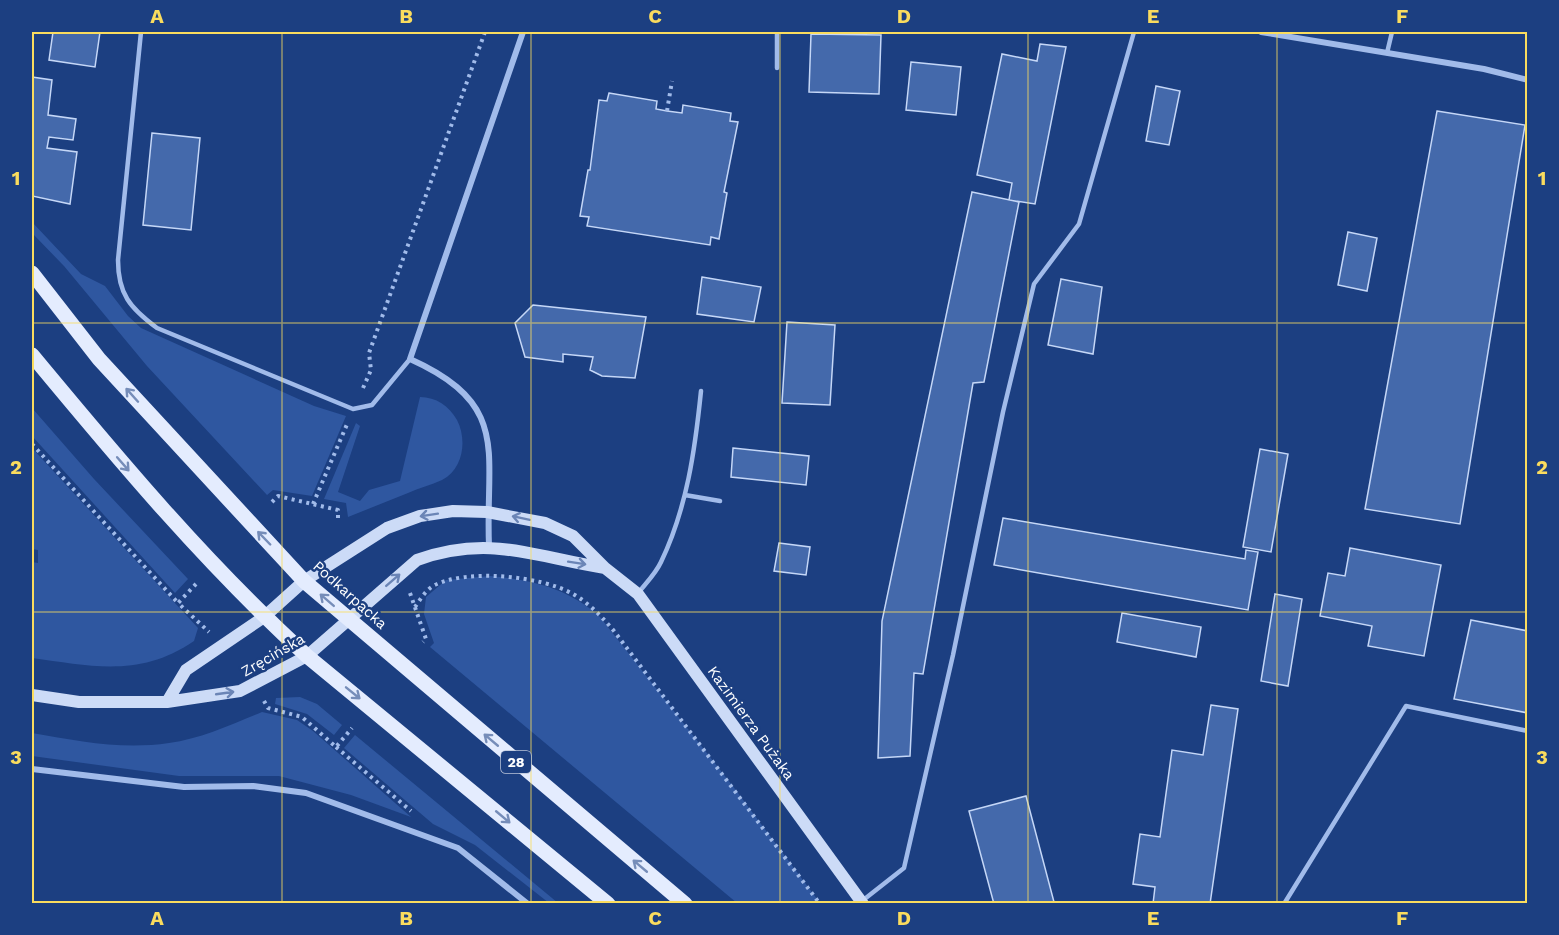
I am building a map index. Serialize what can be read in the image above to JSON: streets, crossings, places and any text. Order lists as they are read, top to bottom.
{
  "streets": {
    "main road": ["Podkarpacka", "28"],
    "street": ["Zręcińska", "Kazimierza Pużaka"]
  },
  "crossings": [
    ["Podkarpacka", "Zręcińska"],
    ["Podkarpacka", "Kazimierza Pużaka"],
    ["Zręcińska", "Kazimierza Pużaka"]
  ],
  "grid": {
    "columns": [
      "A",
      "B",
      "C",
      "D",
      "E",
      "F"
    ],
    "rows": ["1", "2", "3"]
  }
}
